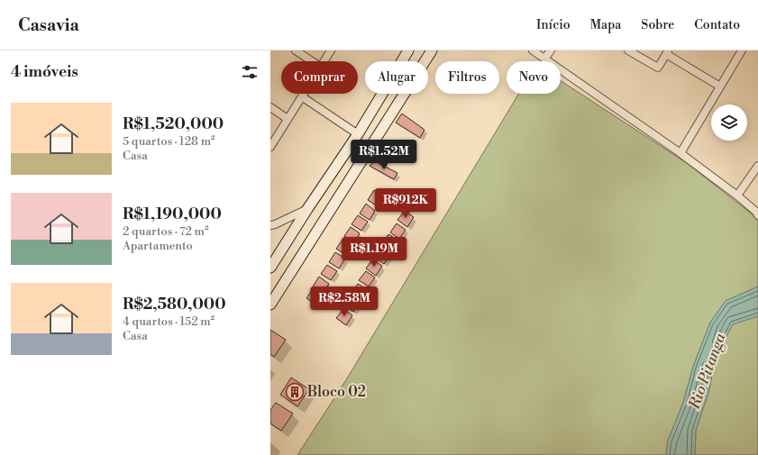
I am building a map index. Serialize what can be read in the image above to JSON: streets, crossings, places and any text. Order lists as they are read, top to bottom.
{
  "water": ["Rio Pitanga"],
  "places": {
    "building": ["Bloco 02"]
  },
  "page": {
    "header": "Casavia",
    "nav": [
      "Início",
      "Mapa",
      "Sobre",
      "Contato"
    ],
    "heading": "4 imóveis",
    "chip": [
      "Comprar",
      "Alugar",
      "Filtros",
      "Novo"
    ],
    "list": [
      {
        "name": "R$1,520,000",
        "note": "5 quartos · 128 m² · Casa"
      },
      {
        "name": "R$1,190,000",
        "note": "2 quartos · 72 m² · Apartamento"
      },
      {
        "name": "R$2,580,000",
        "note": "4 quartos · 152 m² · Casa"
      }
    ],
    "price": [
      "R$1.52M",
      "R$912K",
      "R$1.19M",
      "R$2.58M"
    ]
  }
}
